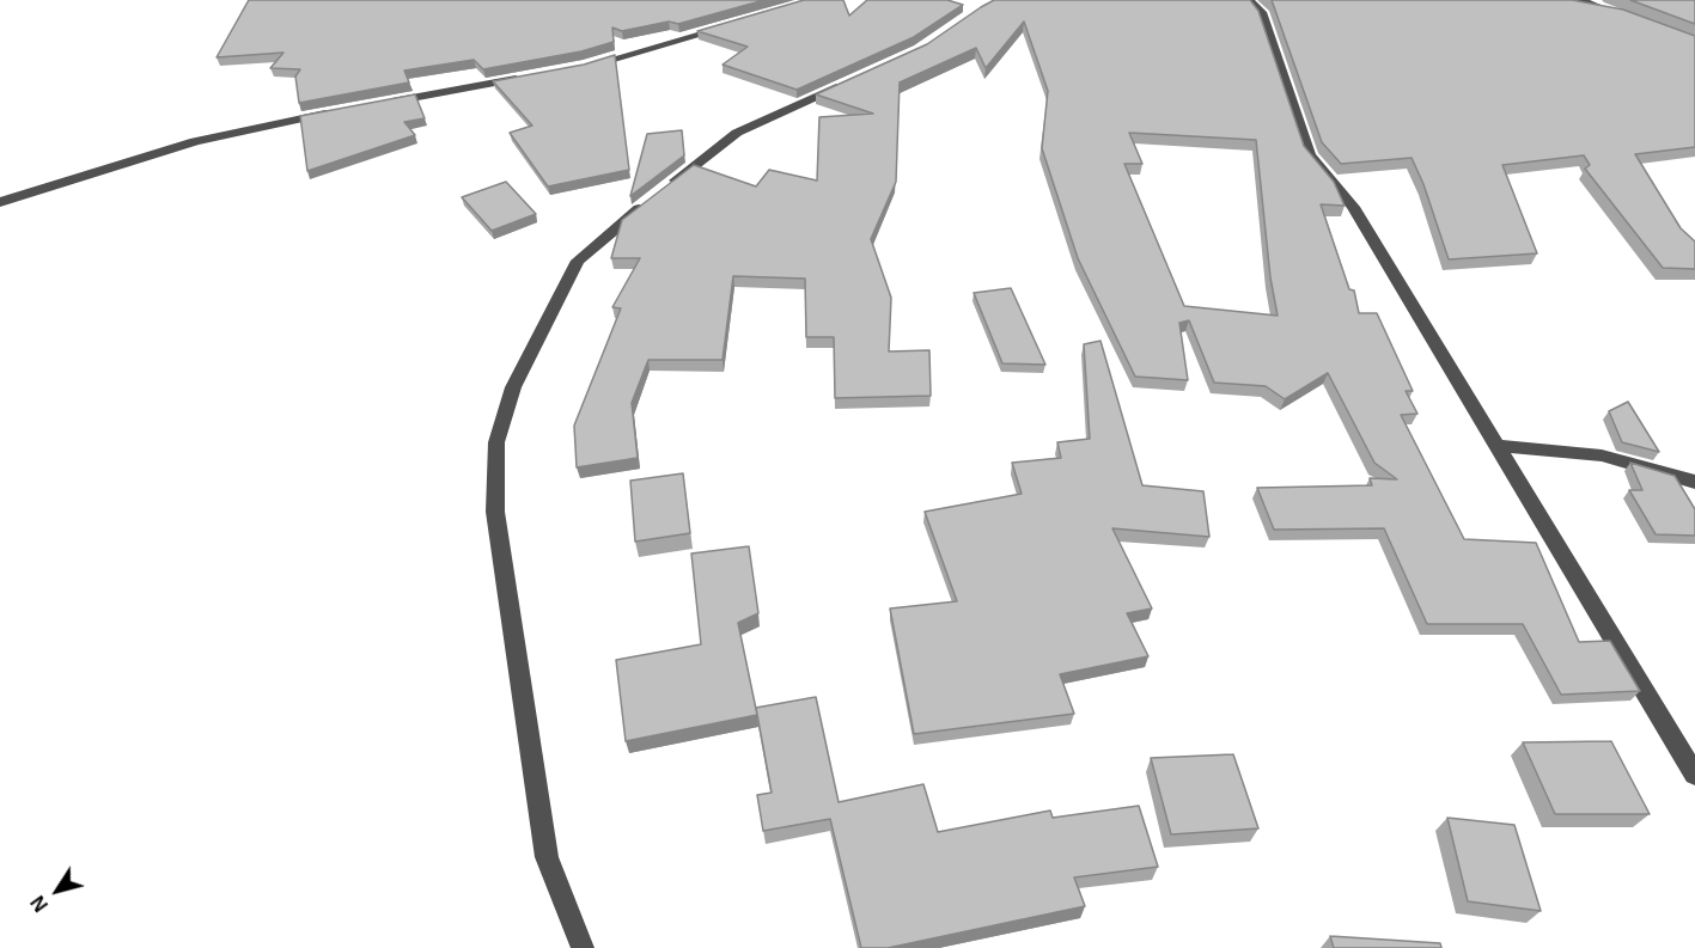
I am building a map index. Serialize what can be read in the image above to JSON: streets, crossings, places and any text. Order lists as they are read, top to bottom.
{
  "north": "bottom left"
}
